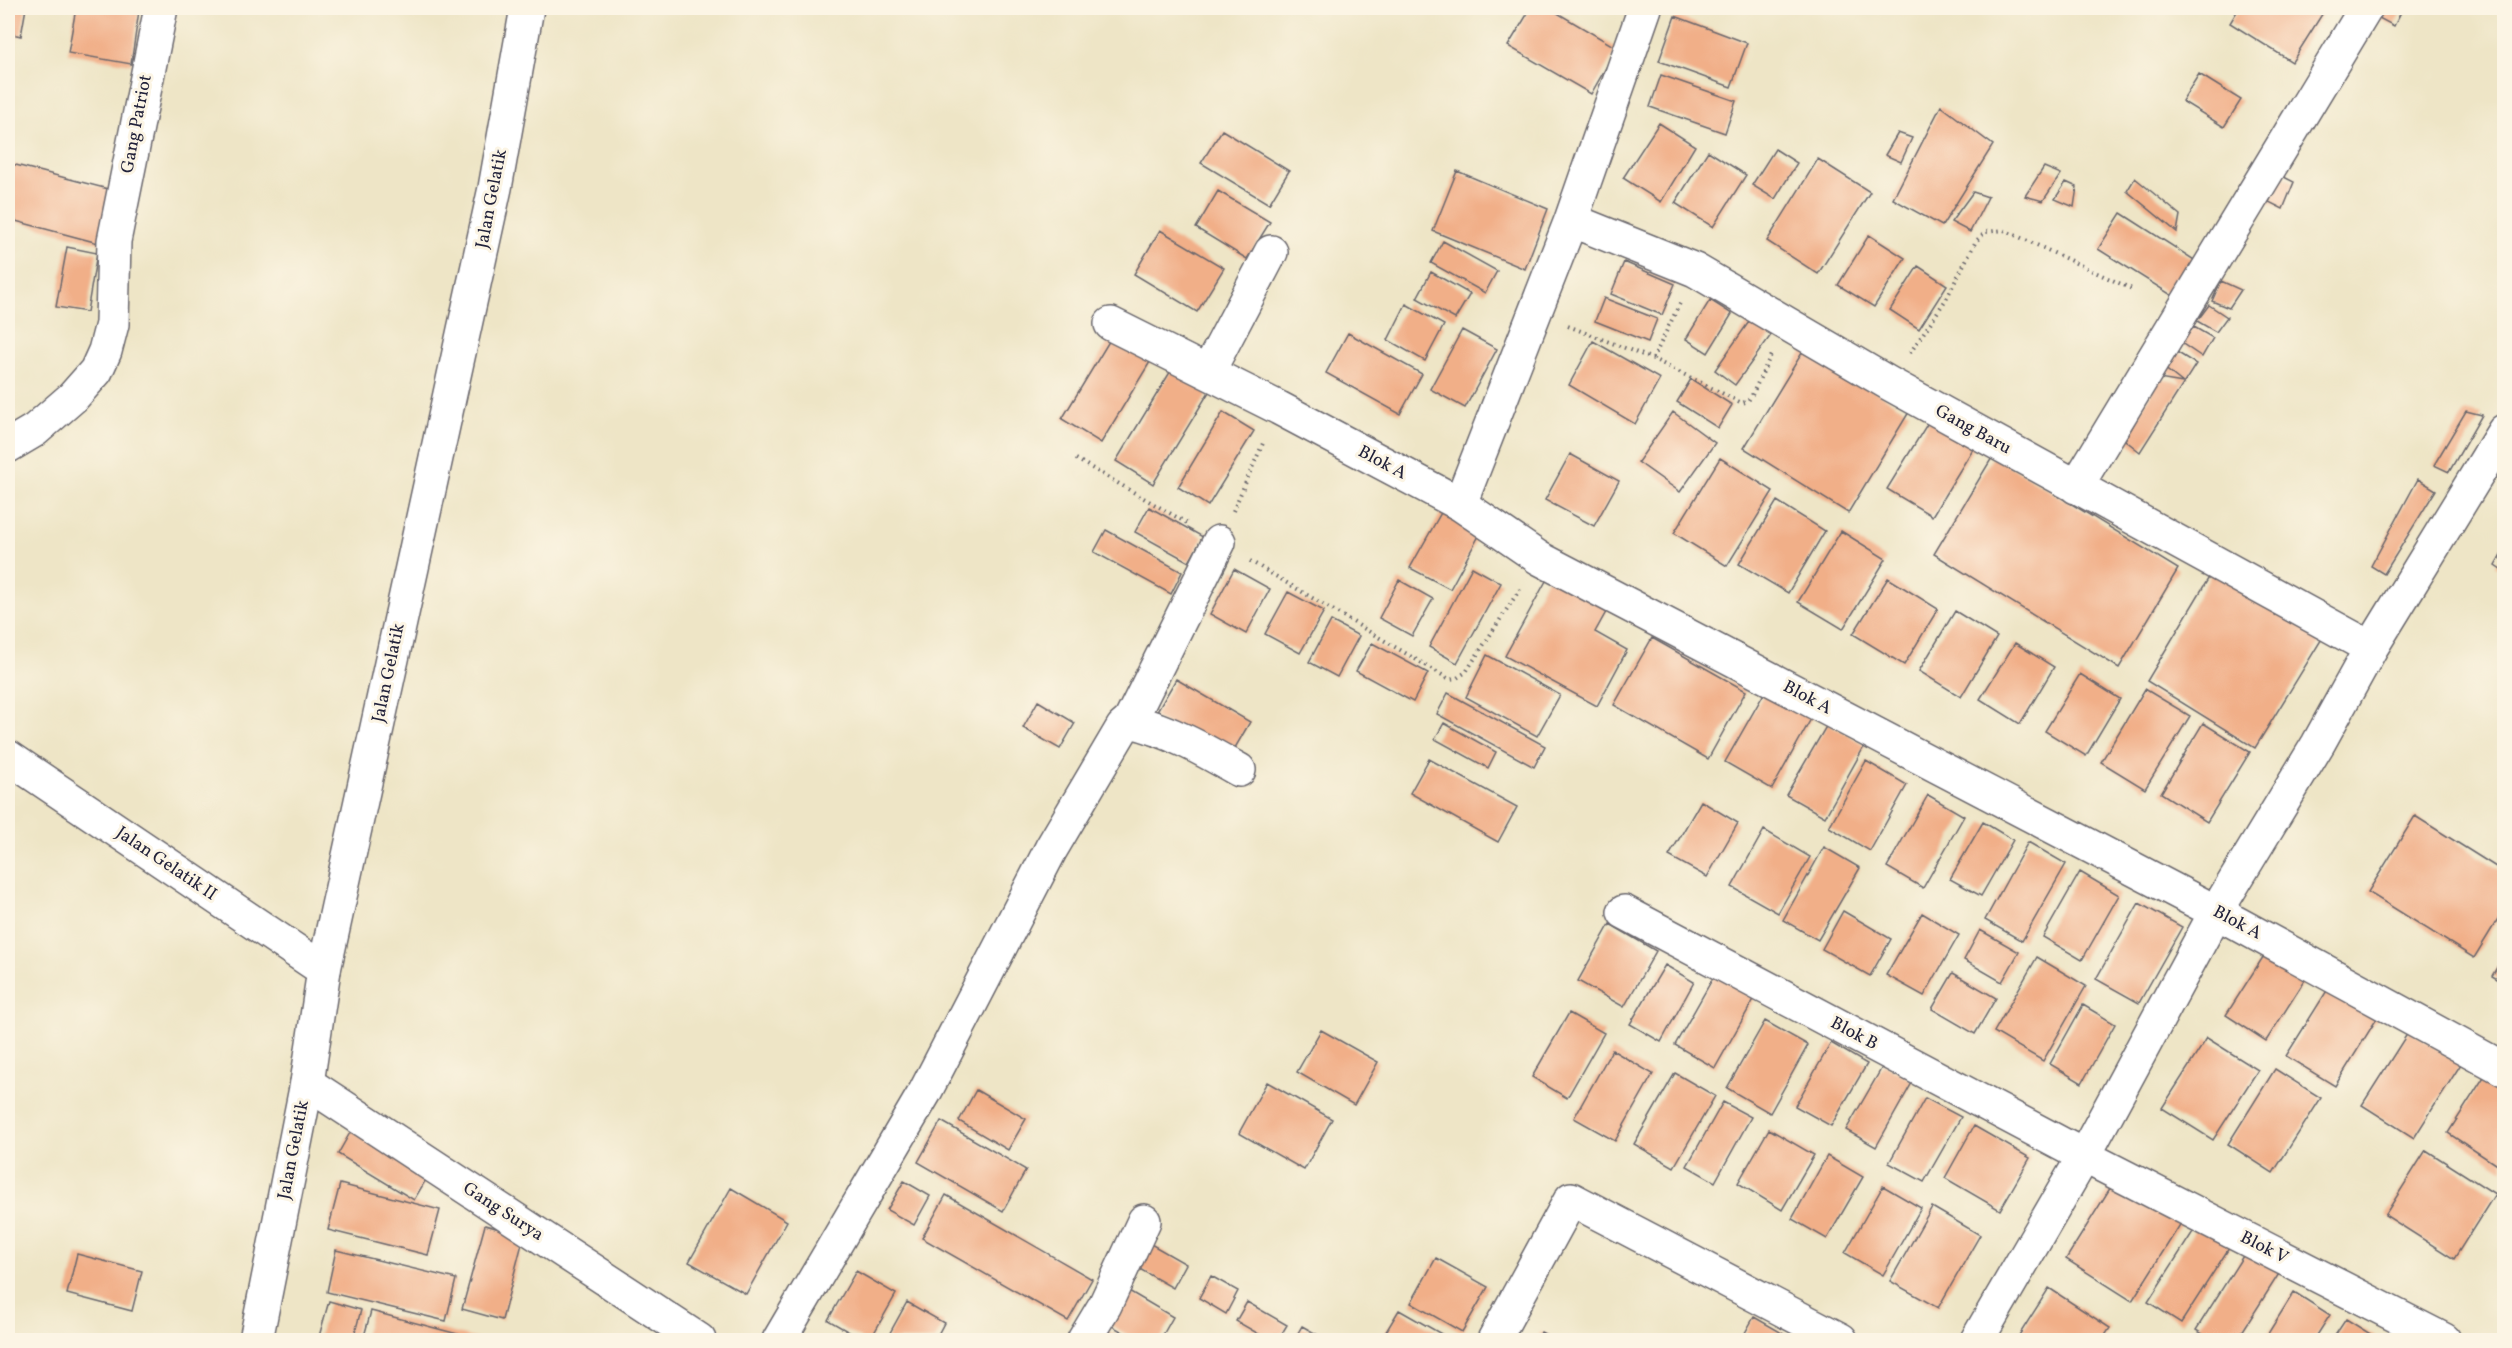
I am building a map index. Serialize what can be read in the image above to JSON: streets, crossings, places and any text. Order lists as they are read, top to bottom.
{
  "streets": {
    "street": [
      "Gang Patriot",
      "Jalan Gelatik",
      "Gang Baru",
      "Blok A",
      "Jalan Gelatik II",
      "Blok B",
      "Gang Surya",
      "Blok V"
    ]
  },
  "crossings": [
    ["Jalan Gelatik", "Jalan Gelatik II"],
    ["Jalan Gelatik", "Gang Surya"],
    ["Blok B", "Blok V"]
  ]
}
